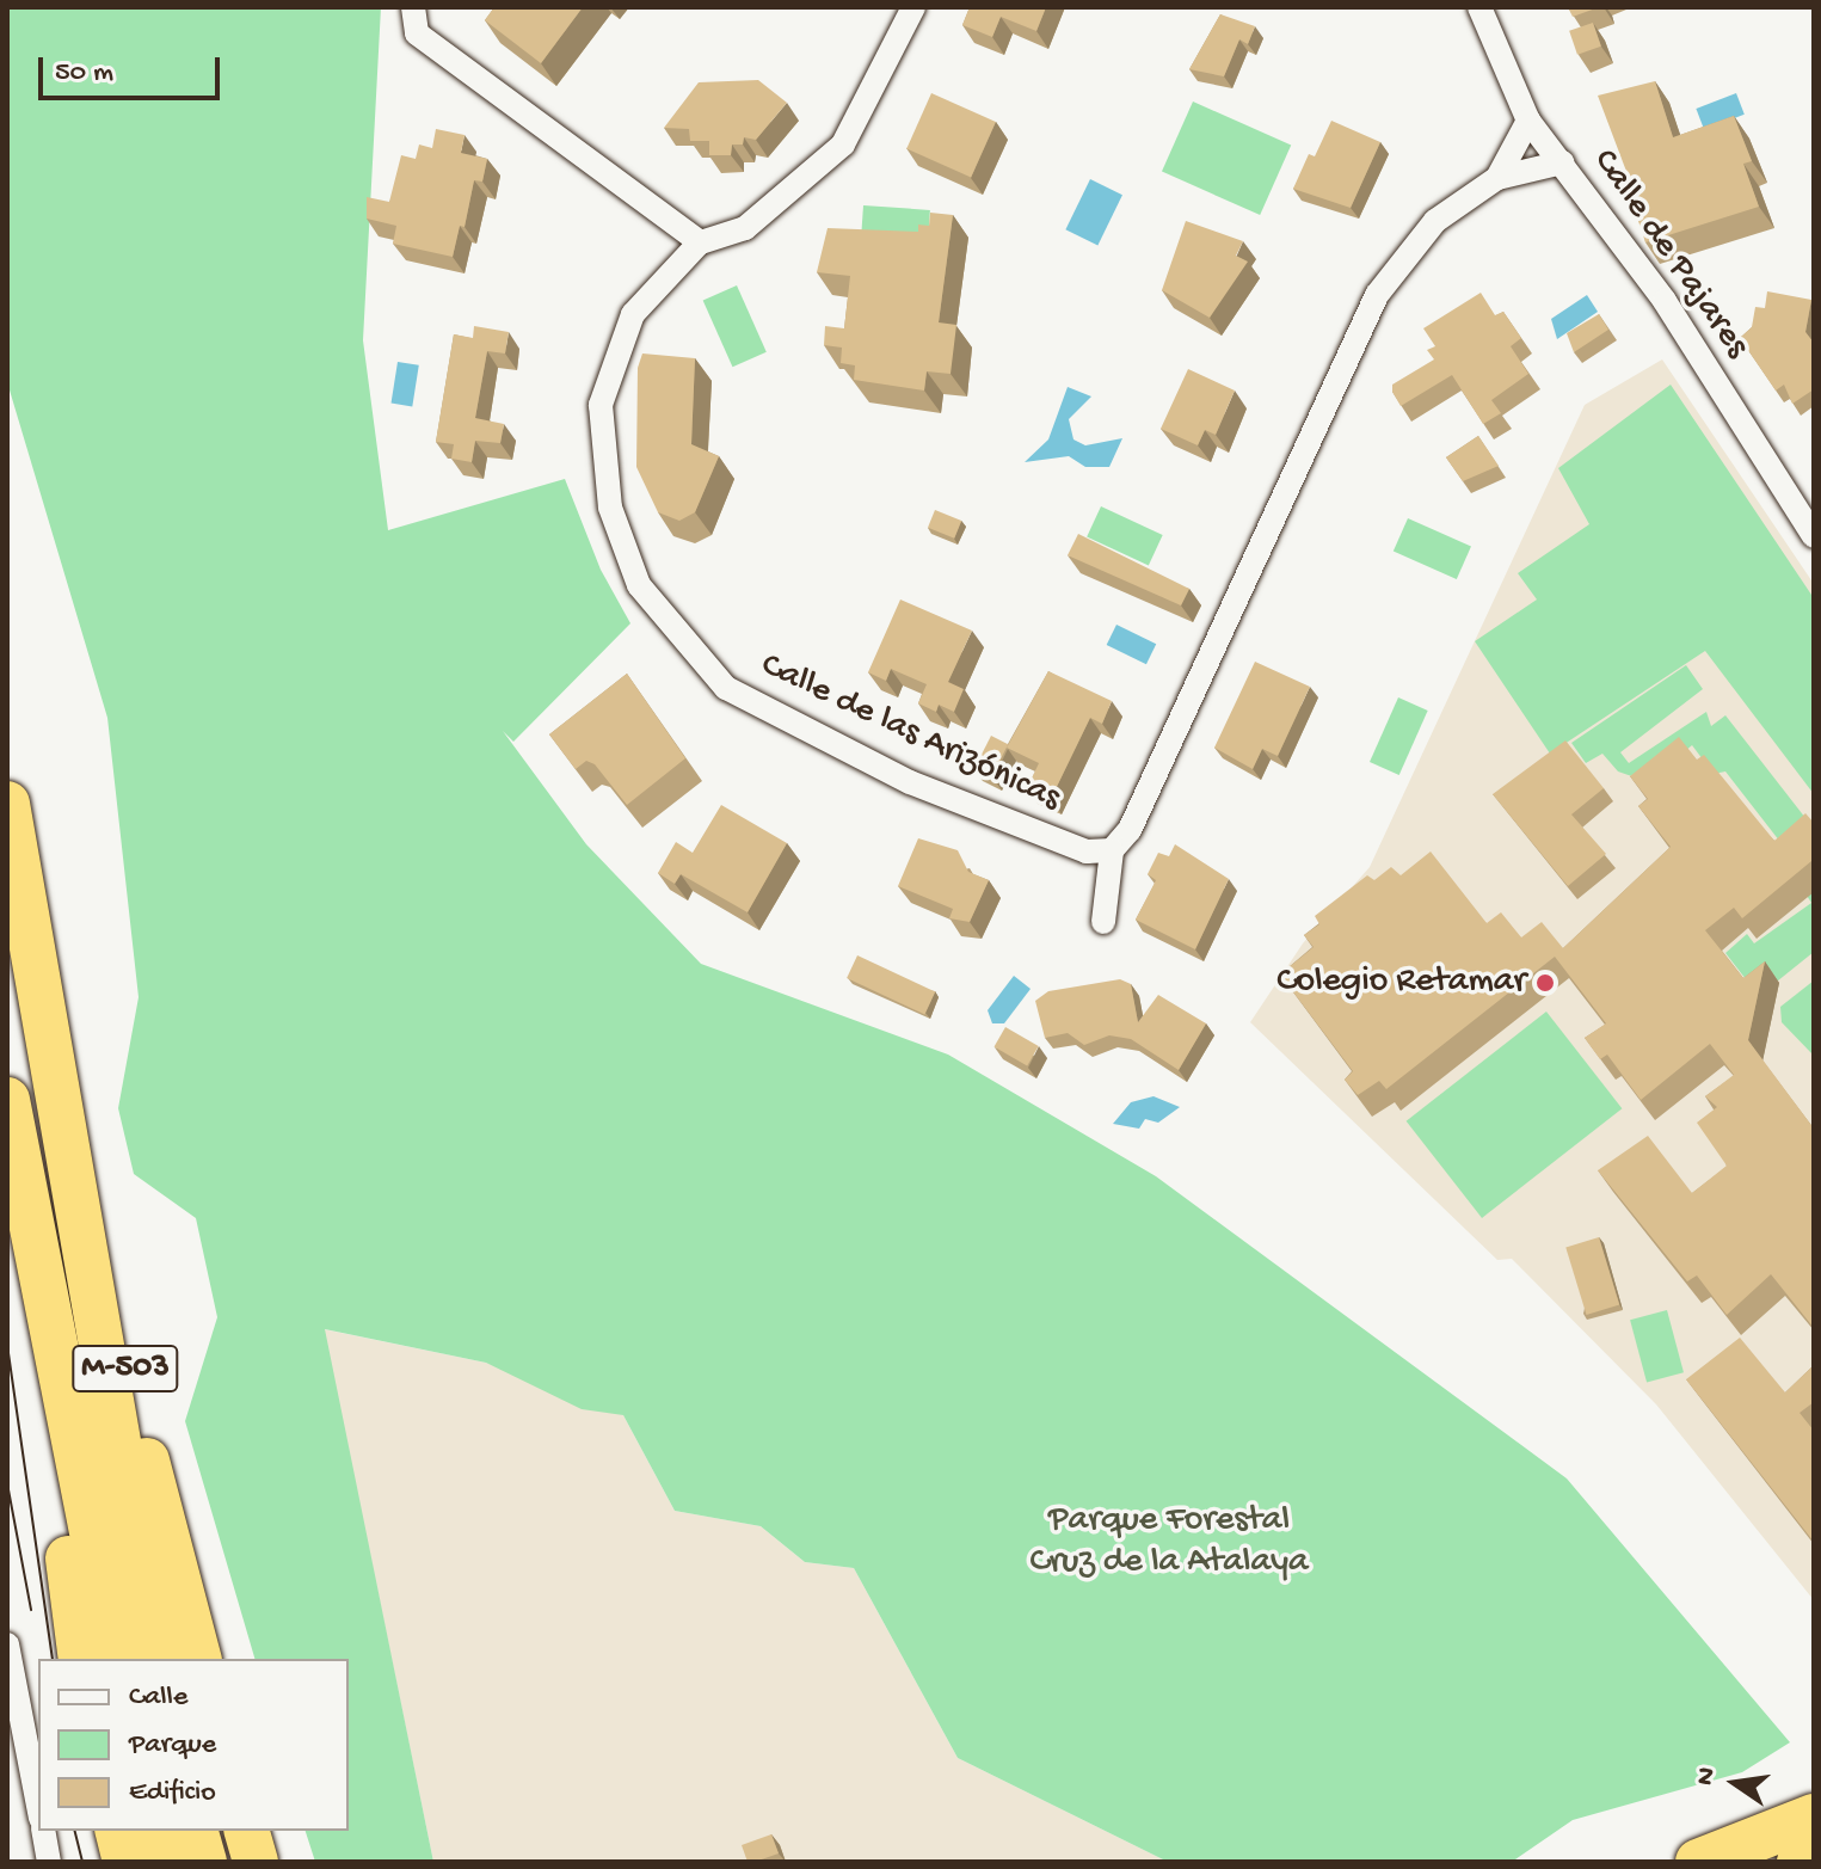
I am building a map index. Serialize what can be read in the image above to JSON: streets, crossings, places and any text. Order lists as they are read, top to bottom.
{
  "streets": {
    "highway": ["M-503"],
    "street": ["Calle de Pajares", "Calle de las Arizónicas"]
  },
  "parks": ["Parque Forestal Cruz de la Atalaya"],
  "places": ["Colegio Retamar"],
  "legend": ["Calle", "Parque", "Edificio"],
  "scale_bar": "50 m",
  "north": "left"
}
